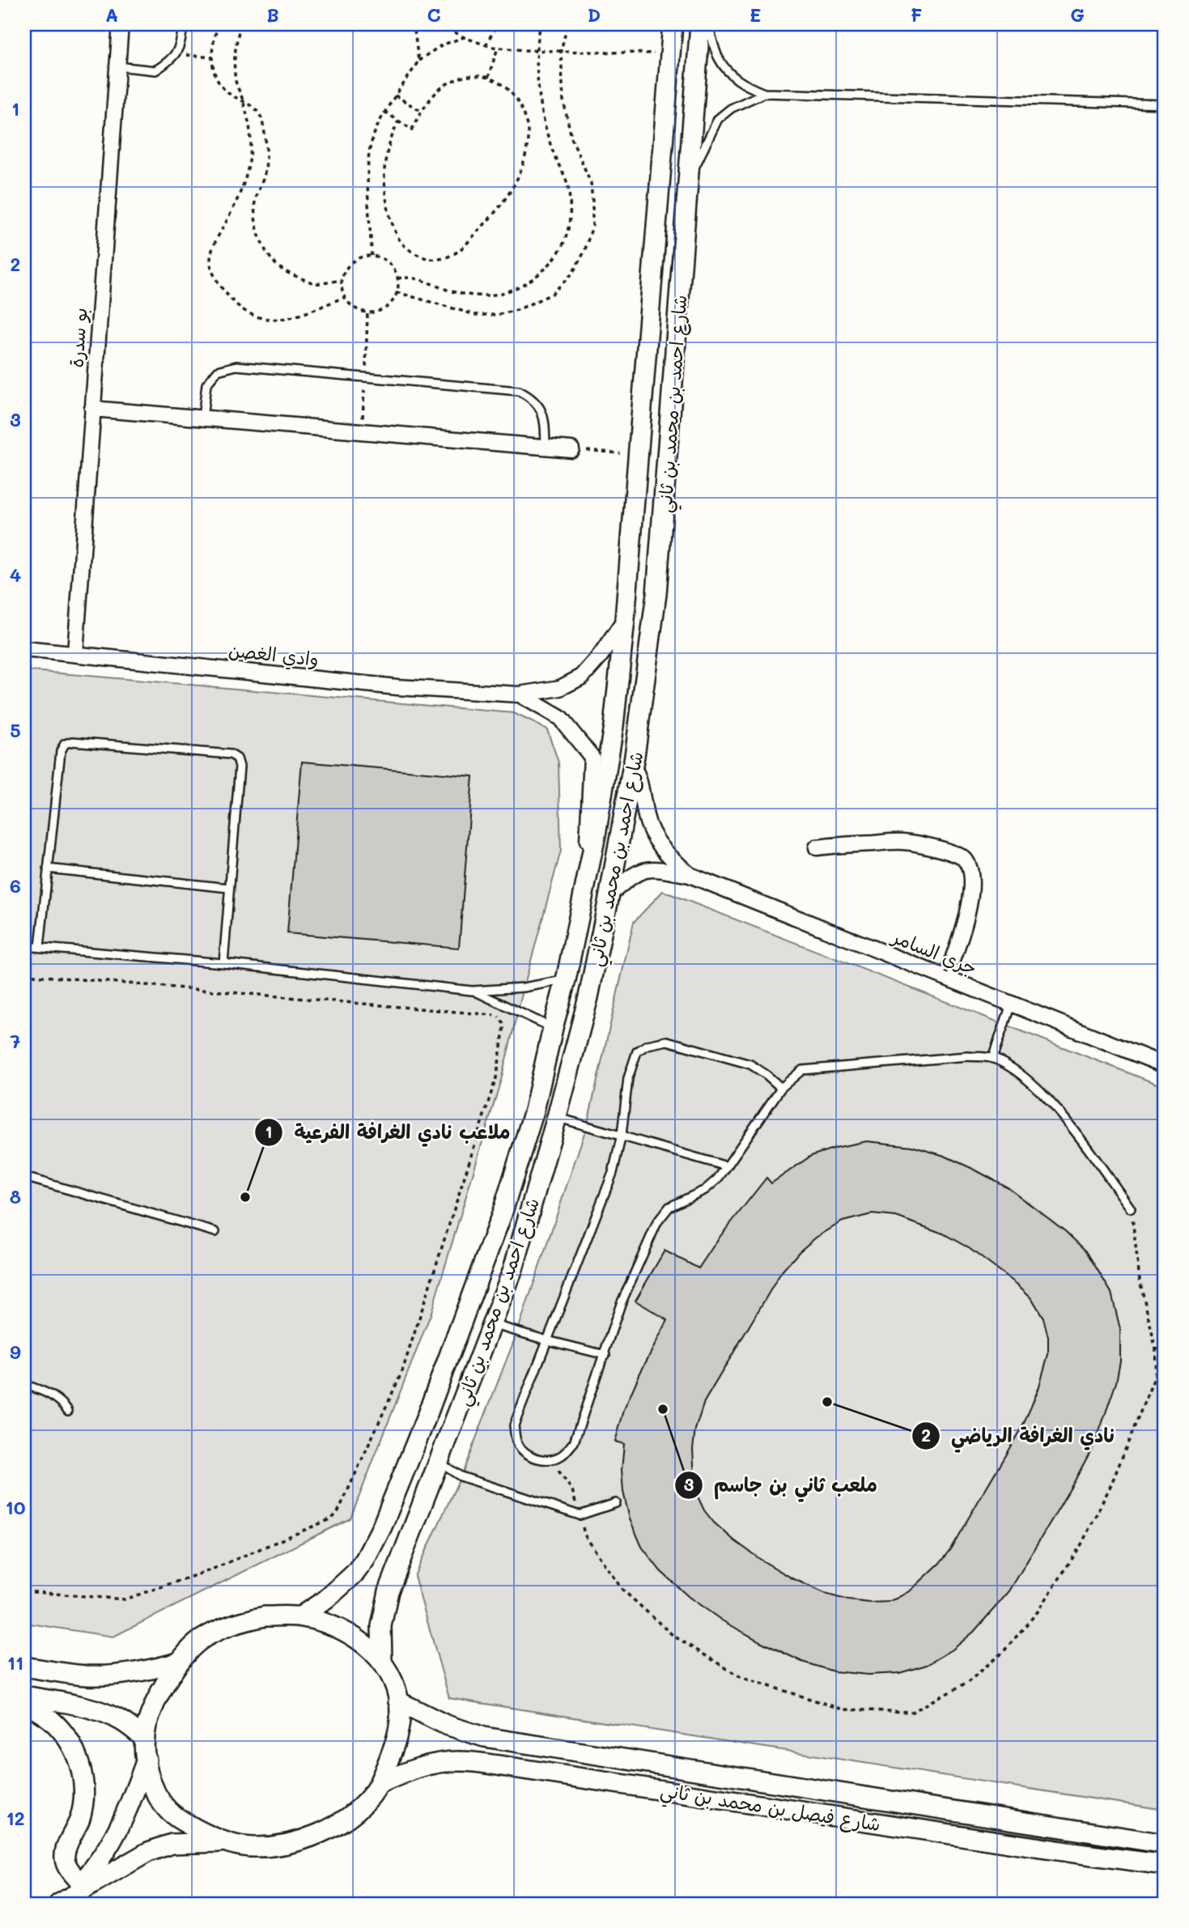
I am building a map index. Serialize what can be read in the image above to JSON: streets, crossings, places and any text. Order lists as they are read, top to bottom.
{
  "streets": {
    "street": [
      "بو سدرة",
      "شارع احمد بن محمد بن ثاني",
      "وادي الغصن",
      "جري السامر",
      "شارع فيصل بن محمد بن ثاني"
    ]
  },
  "crossings": [
    ["بو سدرة", "وادي الغصن"],
    ["شارع احمد بن محمد بن ثاني", "وادي الغصن"],
    ["شارع احمد بن محمد بن ثاني", "جري السامر"]
  ],
  "places": ["ملاعب نادي الغرافة الفرعية", "نادي الغرافة الرياضي", "ملعب ثاني بن جاسم"],
  "grid": {
    "columns": [
      "A",
      "B",
      "C",
      "D",
      "E",
      "F",
      "G"
    ],
    "rows": [
      "1",
      "2",
      "3",
      "4",
      "5",
      "6",
      "7",
      "8",
      "9",
      "10",
      "11",
      "12"
    ]
  }
}
